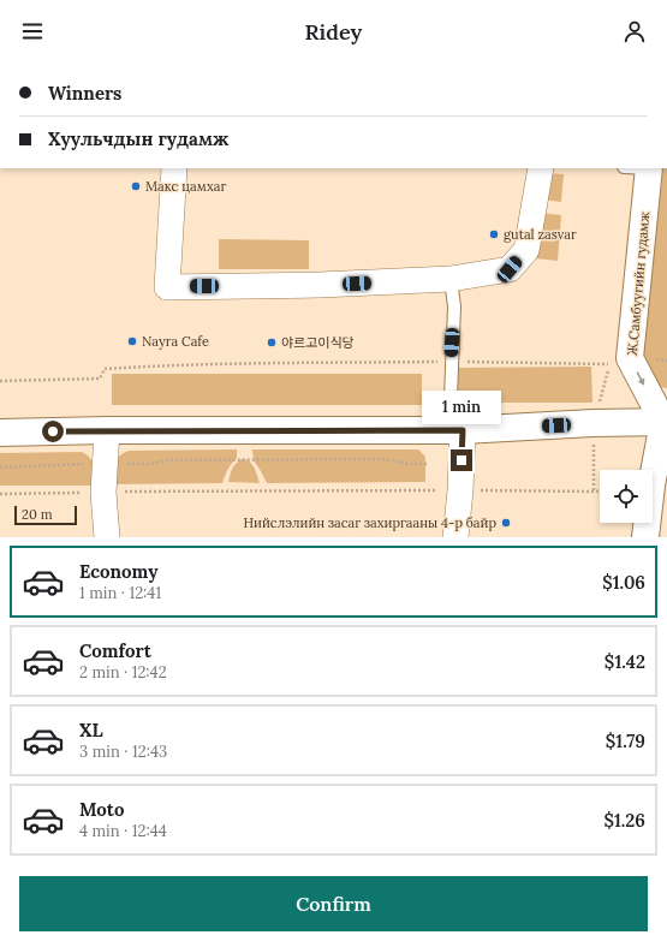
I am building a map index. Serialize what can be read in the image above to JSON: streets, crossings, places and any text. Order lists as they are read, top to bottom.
{
  "streets": {
    "main road": ["Ж.Самбуугийн гудамж"]
  },
  "one_way": ["Ж.Самбуугийн гудамж"],
  "places": [
    "Макс цамхаг",
    "gutal zasvar",
    "Nayra Cafe",
    "야르고이식당",
    "Нийслэлийн засаг захиргааны 4-р байр"
  ],
  "scale_bar": "20 m",
  "page": {
    "header": "Ridey",
    "banner": ["Winners", "Хуульчдын гудамж"],
    "bubble": "1 min",
    "scale": "20 m",
    "list": [
      {
        "name": "Economy",
        "note": "1 min · 12:41",
        "value": "$1.06"
      },
      {
        "name": "Comfort",
        "note": "2 min · 12:42",
        "value": "$1.42"
      },
      {
        "name": "XL",
        "note": "3 min · 12:43",
        "value": "$1.79"
      },
      {
        "name": "Moto",
        "note": "4 min · 12:44",
        "value": "$1.26"
      }
    ],
    "buttons": "Confirm"
  }
}
